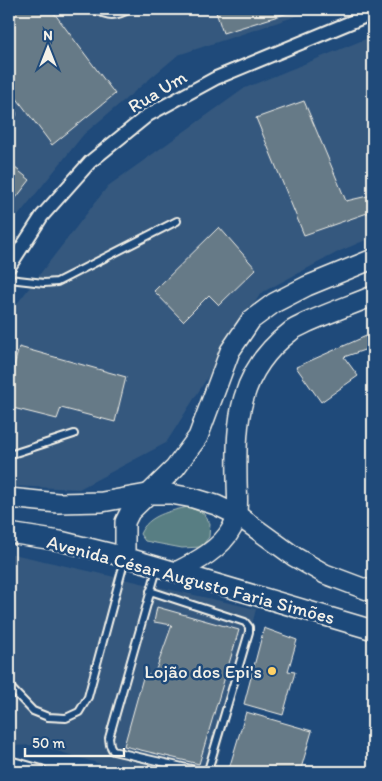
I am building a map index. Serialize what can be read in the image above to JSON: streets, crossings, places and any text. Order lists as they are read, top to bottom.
{
  "streets": {
    "street": ["Rua Um", "Avenida César Augusto Faria Simões"]
  },
  "places": ["Lojão dos Epi's"],
  "scale_bar": "50 m",
  "north": "top"
}
